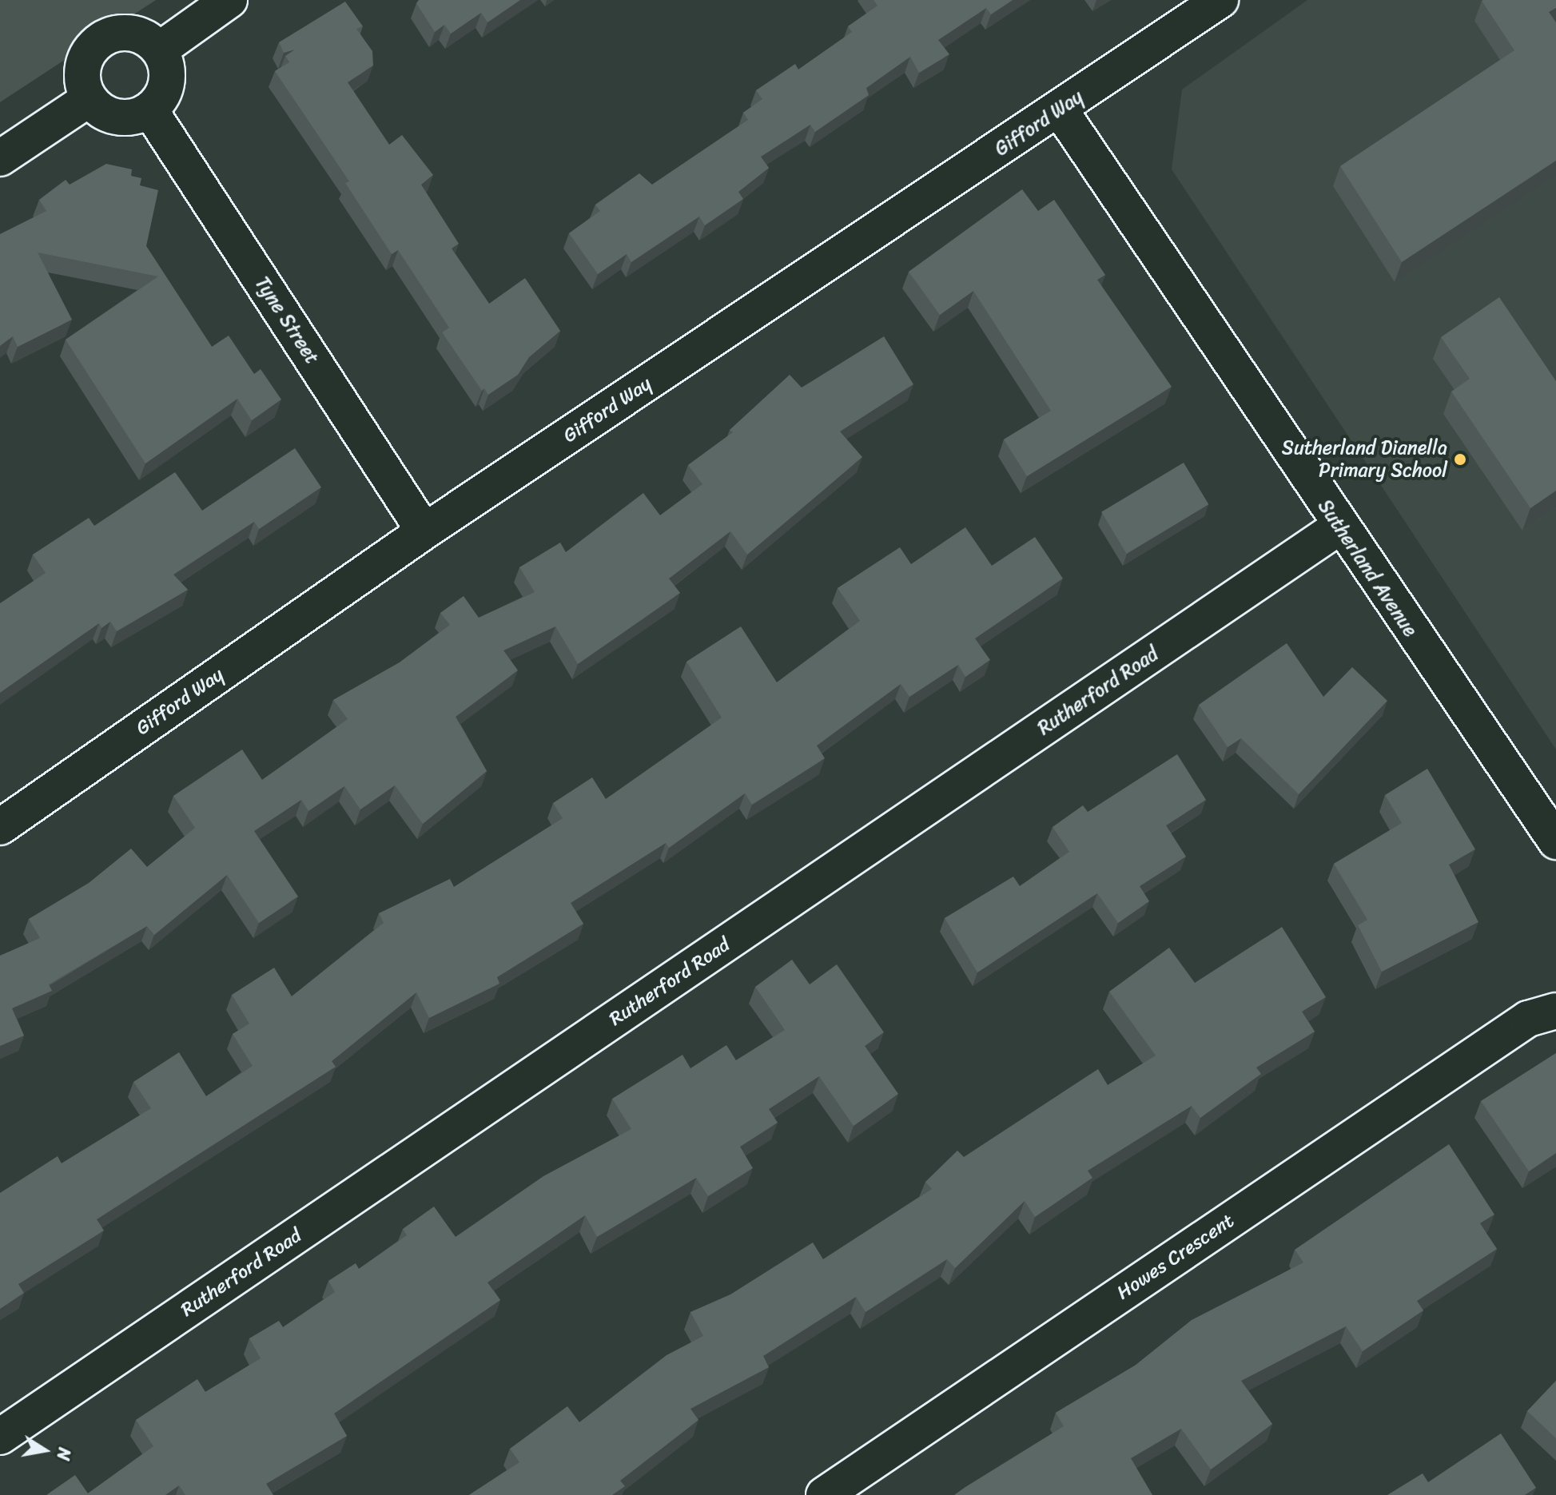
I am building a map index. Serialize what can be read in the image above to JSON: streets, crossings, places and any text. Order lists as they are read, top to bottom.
{
  "streets": {
    "street": [
      "Gifford Way",
      "Tyne Street",
      "Sutherland Avenue",
      "Rutherford Road",
      "Howes Crescent"
    ]
  },
  "crossings": [
    ["Gifford Way", "Tyne Street"],
    ["Gifford Way", "Sutherland Avenue"],
    ["Sutherland Avenue", "Rutherford Road"]
  ],
  "places": ["Sutherland Dianella Primary School"],
  "north": "right"
}
